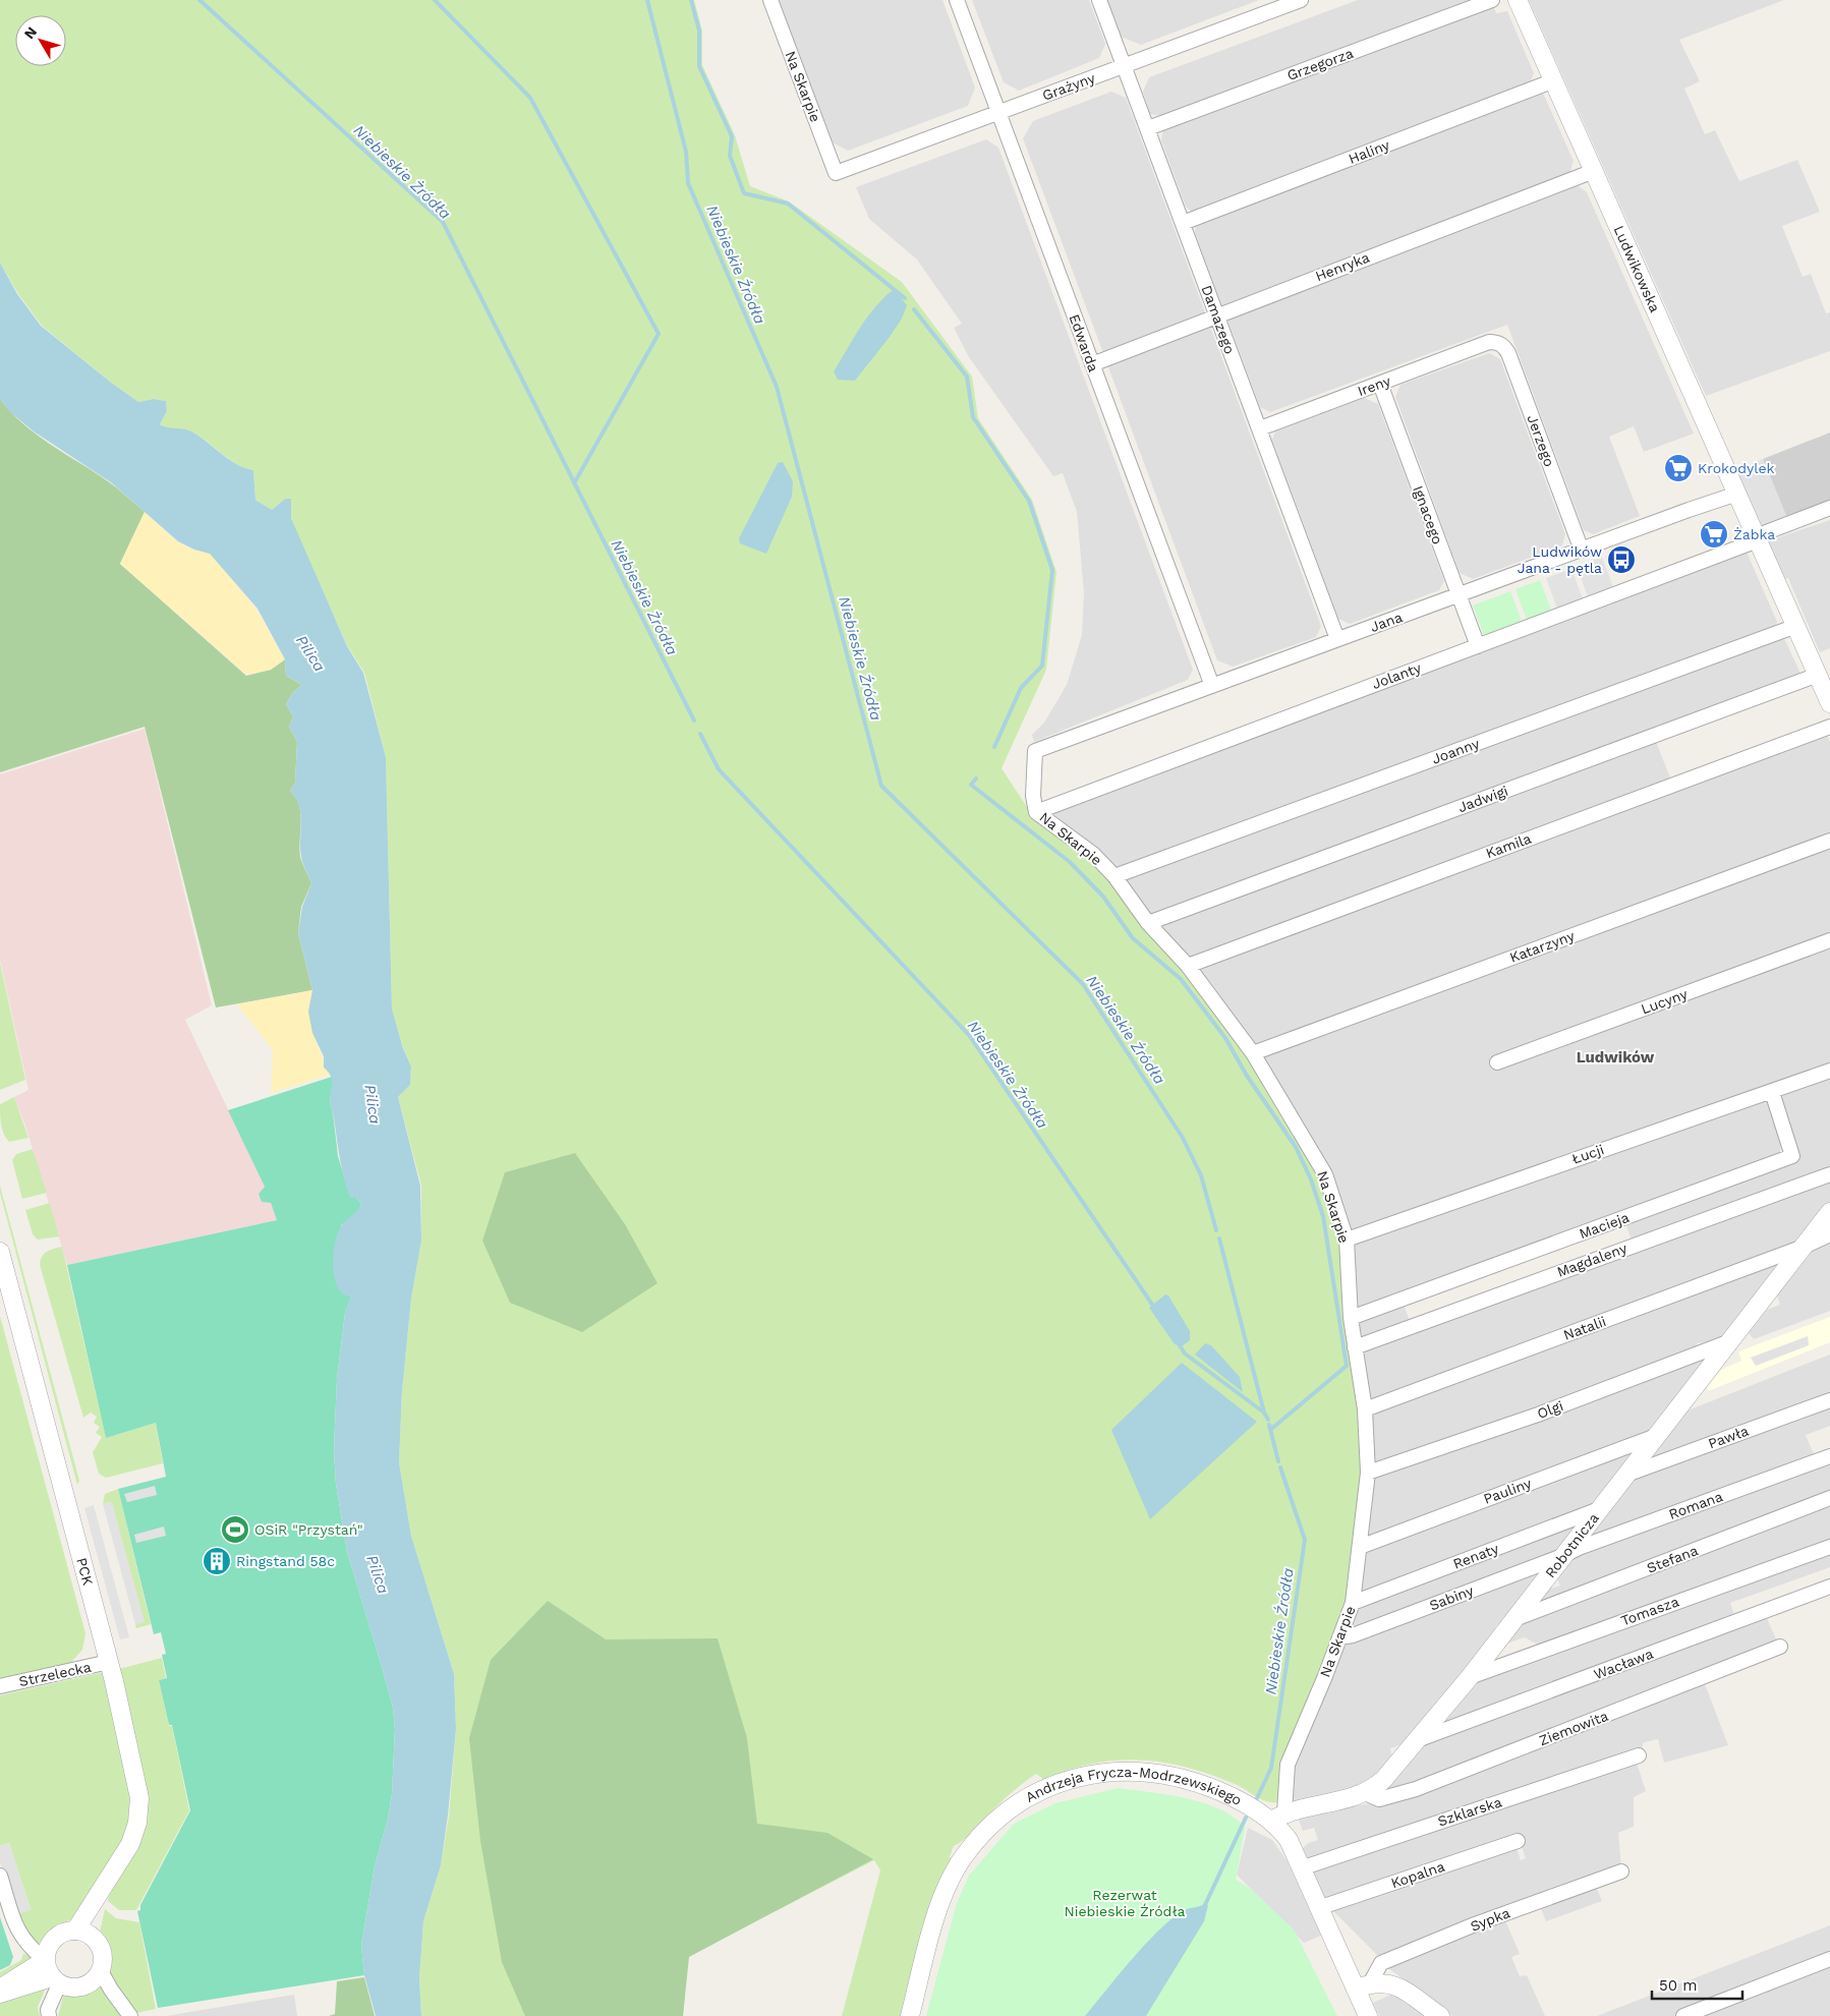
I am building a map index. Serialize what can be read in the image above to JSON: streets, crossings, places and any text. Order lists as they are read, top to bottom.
{
  "streets": {
    "street": [
      "Grzegorza",
      "Na Skarpie",
      "Grażyny",
      "Haliny",
      "Henryka",
      "Ludwikowska",
      "Damazego",
      "Edwarda",
      "Ireny",
      "Jerzego",
      "Ignacego",
      "Jana",
      "Jolanty",
      "Joanny",
      "Jadwigi",
      "Kamila",
      "Katarzyny",
      "Lucyny",
      "Łucji",
      "Macieja",
      "Magdaleny",
      "Natalii",
      "Olgi",
      "Pawła",
      "Pauliny",
      "Romana",
      "Robotnicza",
      "Renaty",
      "Stefana",
      "PCK",
      "Sabiny",
      "Tomasza",
      "Wacława",
      "Strzelecka",
      "Ziemowita",
      "Andrzeja Frycza-Modrzewskiego",
      "Szklarska",
      "Kopalna",
      "Sypka"
    ]
  },
  "crossings": [
    ["Grzegorza", "Damazego"],
    ["Na Skarpie", "Grażyny"],
    ["Na Skarpie", "Jana"],
    ["Na Skarpie", "Jolanty"],
    ["Na Skarpie", "Joanny"],
    ["Na Skarpie", "Jadwigi"],
    ["Na Skarpie", "Kamila"],
    ["Na Skarpie", "Katarzyny"],
    ["Na Skarpie", "Łucji"],
    ["Na Skarpie", "Macieja"],
    ["Na Skarpie", "Magdaleny"],
    ["Na Skarpie", "Natalii"],
    ["Na Skarpie", "Olgi"],
    ["Na Skarpie", "Pauliny"],
    ["Na Skarpie", "Robotnicza"],
    ["Na Skarpie", "Renaty"],
    ["Na Skarpie", "Sabiny"],
    ["Na Skarpie", "Andrzeja Frycza-Modrzewskiego"],
    ["Grażyny", "Damazego"],
    ["Grażyny", "Edwarda"],
    ["Haliny", "Ludwikowska"],
    ["Haliny", "Damazego"],
    ["Henryka", "Ludwikowska"],
    ["Henryka", "Damazego"],
    ["Henryka", "Edwarda"],
    ["Ludwikowska", "Jana"],
    ["Ludwikowska", "Jolanty"],
    ["Ludwikowska", "Joanny"],
    ["Ludwikowska", "Jadwigi"],
    ["Damazego", "Ireny"],
    ["Damazego", "Jana"],
    ["Edwarda", "Jana"],
    ["Ireny", "Jerzego"],
    ["Ireny", "Ignacego"],
    ["Jerzego", "Jana"],
    ["Ignacego", "Jana"],
    ["Ignacego", "Jolanty"],
    ["Łucji", "Macieja"],
    ["Natalii", "Robotnicza"],
    ["Olgi", "Robotnicza"],
    ["Pawła", "Robotnicza"],
    ["Pauliny", "Robotnicza"],
    ["Romana", "Robotnicza"],
    ["Romana", "Sabiny"],
    ["Robotnicza", "Renaty"],
    ["Robotnicza", "Stefana"],
    ["Robotnicza", "Sabiny"],
    ["Robotnicza", "Tomasza"],
    ["Robotnicza", "Wacława"],
    ["Robotnicza", "Ziemowita"],
    ["Robotnicza", "Andrzeja Frycza-Modrzewskiego"],
    ["PCK", "Strzelecka"],
    ["Andrzeja Frycza-Modrzewskiego", "Szklarska"],
    ["Andrzeja Frycza-Modrzewskiego", "Kopalna"],
    ["Andrzeja Frycza-Modrzewskiego", "Sypka"]
  ],
  "districts": ["Ludwików"],
  "water": ["Niebieskie Żródła", "Niebieskie Źródła", "Pilica"],
  "parks": ["Rezerwat Niebieskie Źródła"],
  "places": {
    "supermarket": ["Krokodylek", "Żabka"],
    "bus stop": ["Ludwików Jana - pętla"],
    "sports": ["OSiR \"Przystań\""],
    "building": ["Ringstand 58c"]
  },
  "scale_bar": "50 m",
  "north": "top left"
}
